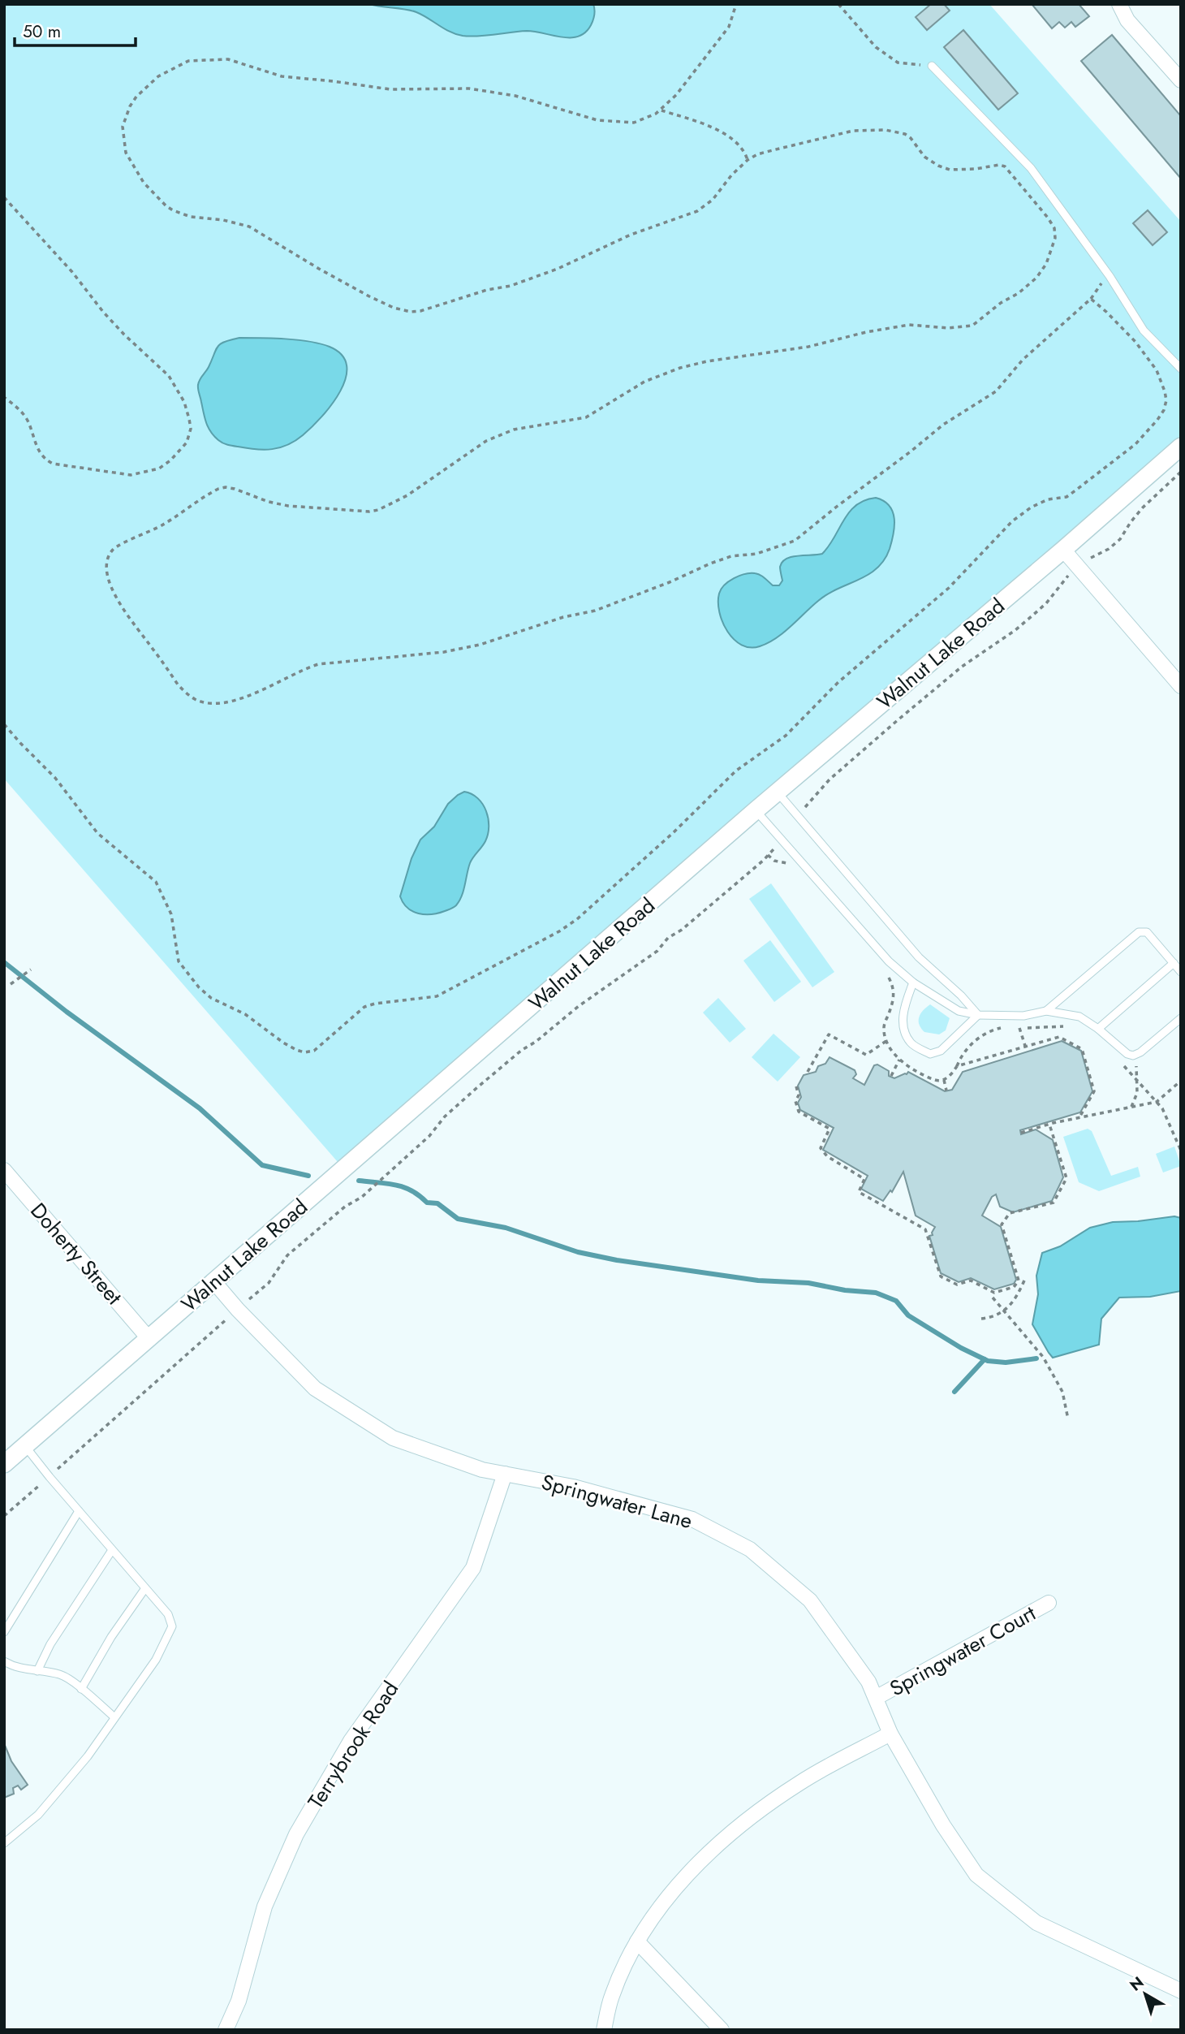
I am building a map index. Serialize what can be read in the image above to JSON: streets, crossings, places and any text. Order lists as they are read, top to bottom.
{
  "streets": {
    "street": [
      "Walnut Lake Road",
      "Doherty Street",
      "Springwater Lane",
      "Springwater Court",
      "Terrybrook Road"
    ]
  },
  "crossings": [
    ["Walnut Lake Road", "Doherty Street"],
    ["Walnut Lake Road", "Springwater Lane"],
    ["Springwater Lane", "Springwater Court"],
    ["Springwater Lane", "Terrybrook Road"]
  ],
  "scale_bar": "50 m",
  "north": "top left"
}
